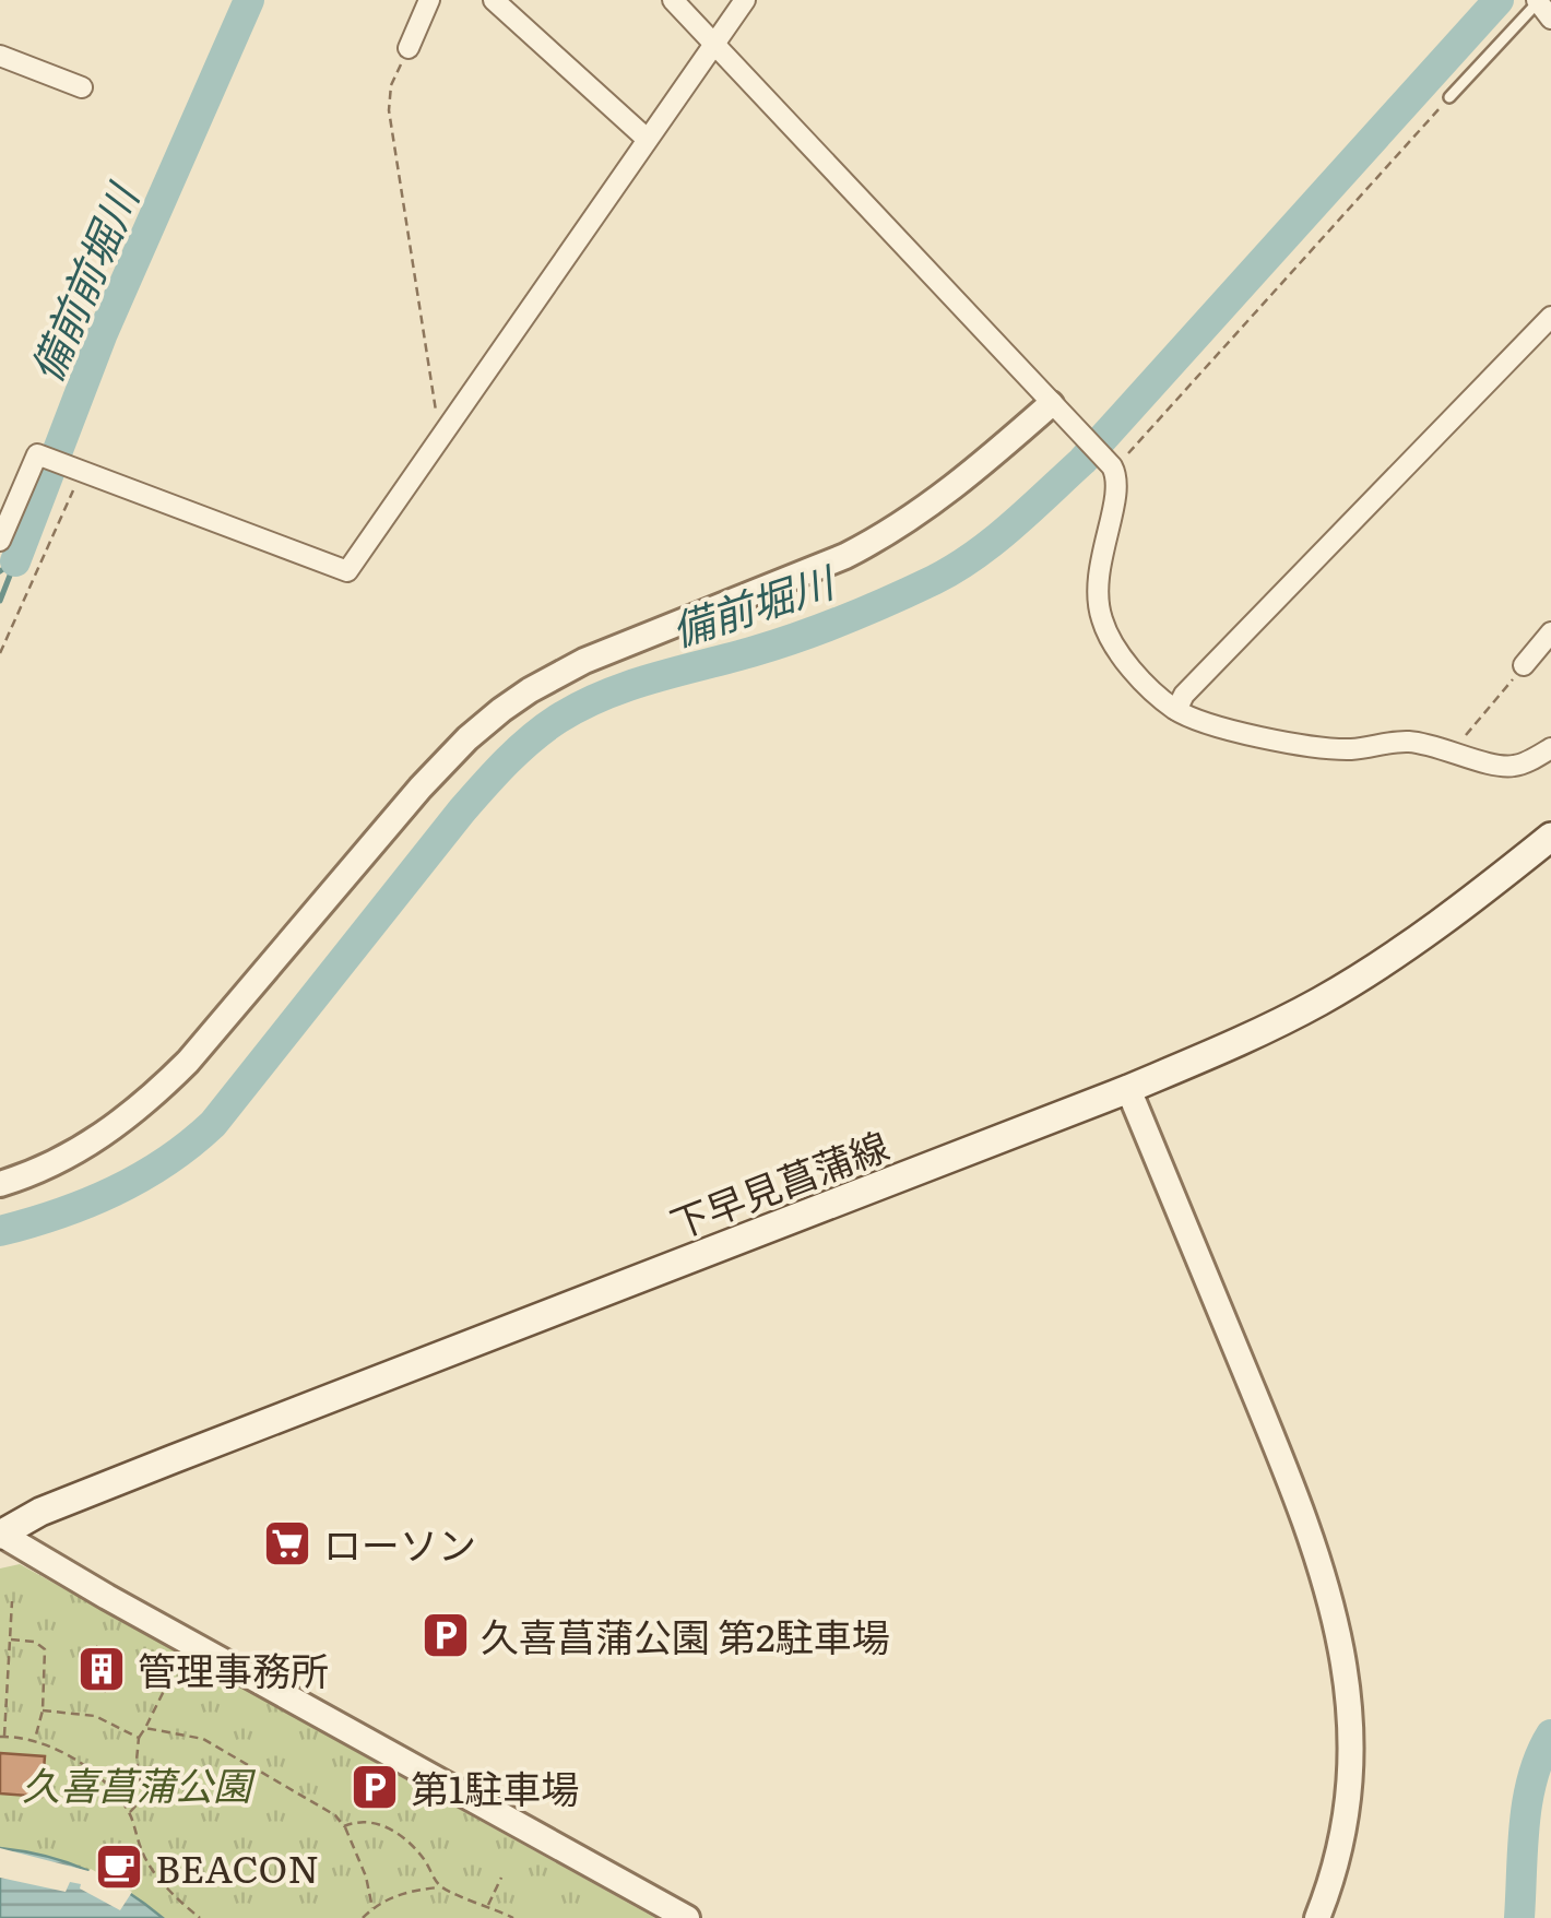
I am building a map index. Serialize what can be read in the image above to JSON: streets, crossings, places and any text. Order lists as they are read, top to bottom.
{
  "streets": {
    "main road": ["下早見菖蒲線"]
  },
  "water": ["備前前堀川", "備前堀川"],
  "parks": ["久喜菖蒲公園"],
  "places": {
    "supermarket": ["ローソン"],
    "parking": ["久喜菖蒲公園 第2駐車場", "第1駐車場"],
    "building": ["管理事務所"],
    "cafe": ["BEACON"]
  }
}
